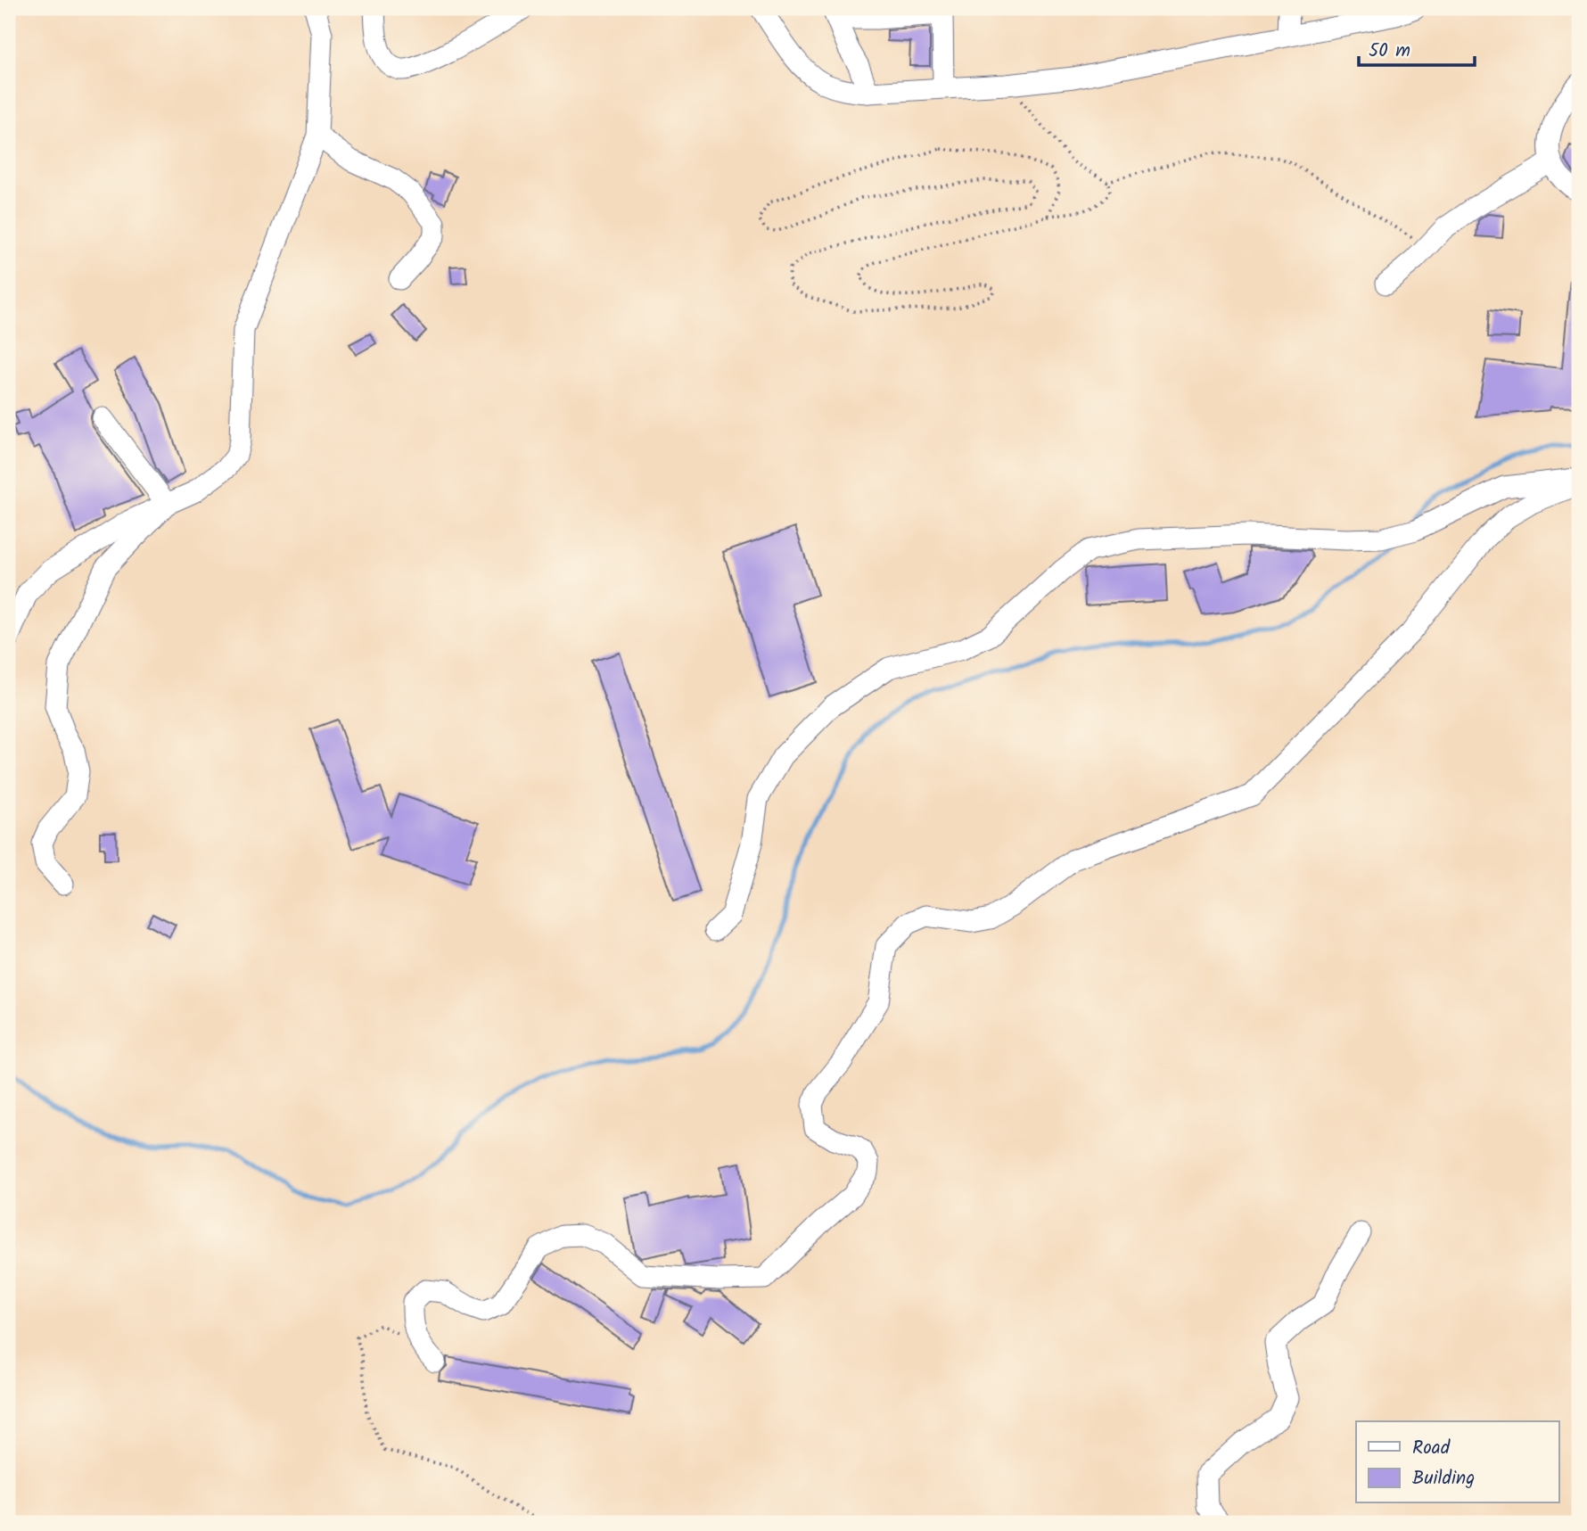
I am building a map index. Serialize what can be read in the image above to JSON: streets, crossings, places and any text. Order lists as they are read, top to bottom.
{
  "legend": ["Road", "Building"],
  "scale_bar": "50 m"
}
